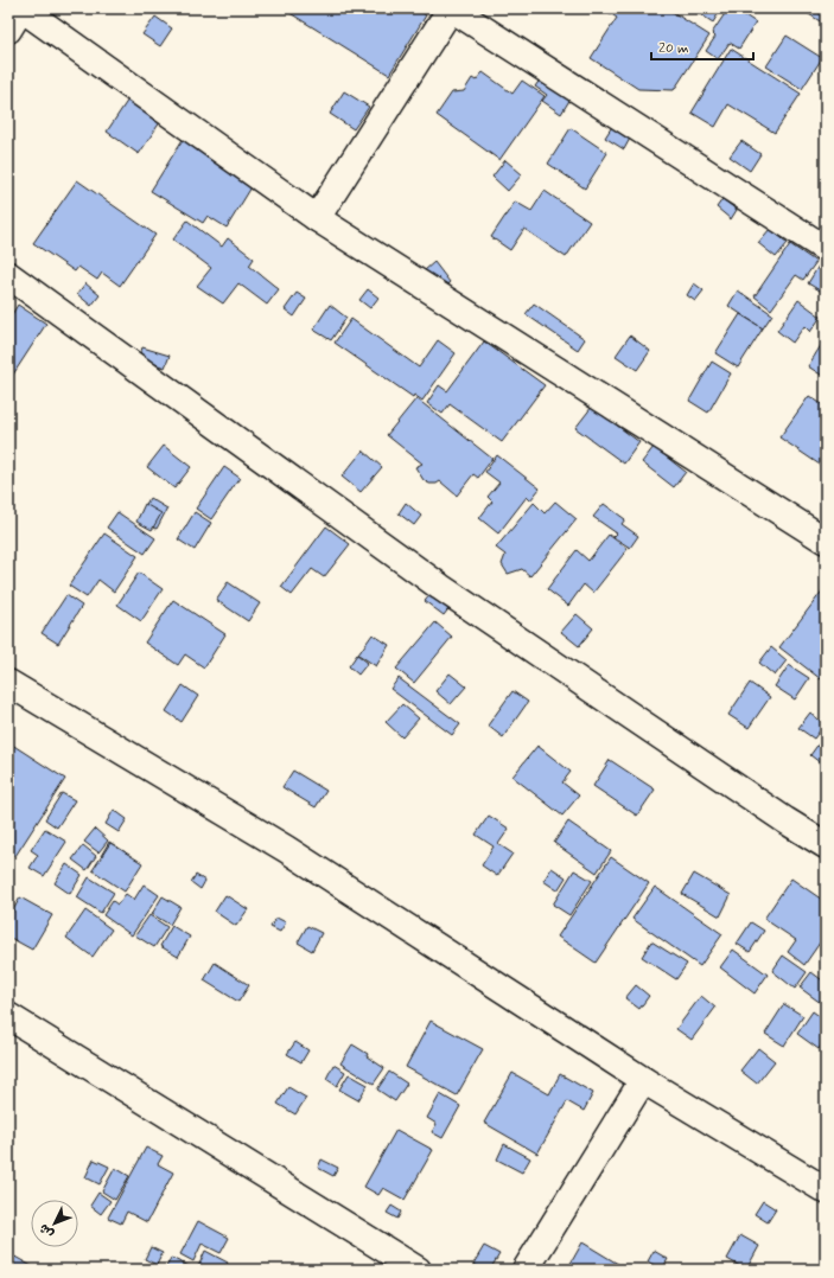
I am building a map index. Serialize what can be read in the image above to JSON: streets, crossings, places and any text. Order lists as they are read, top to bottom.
{
  "scale_bar": "20 m",
  "north": "bottom left"
}
